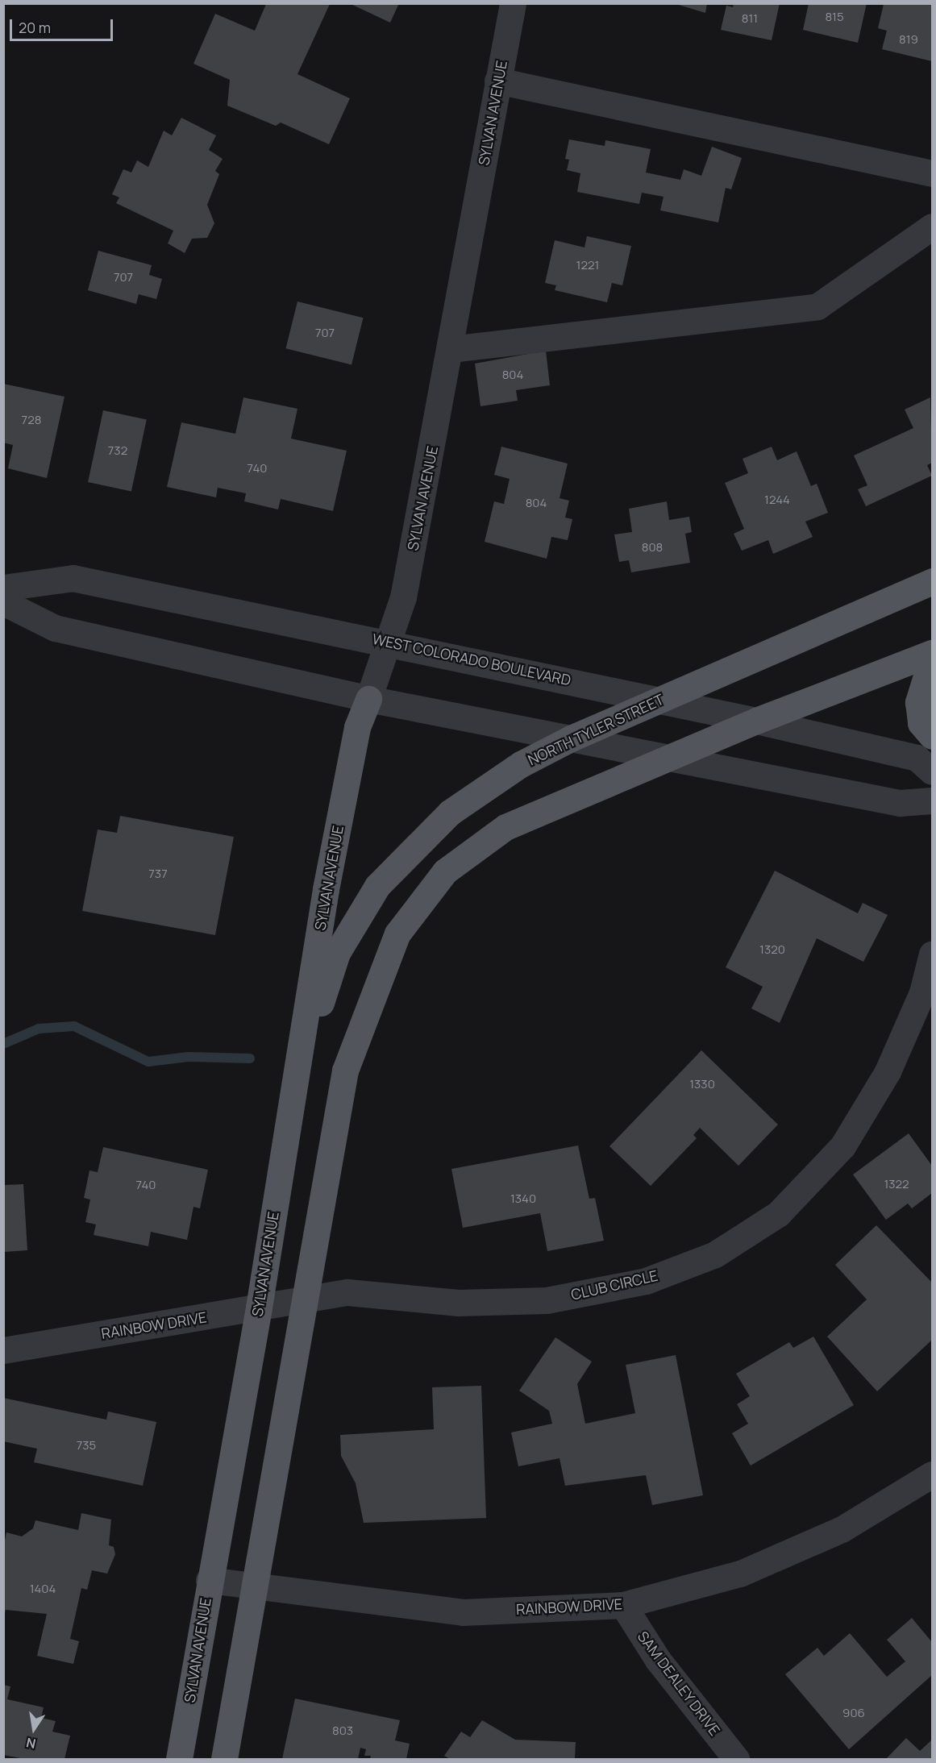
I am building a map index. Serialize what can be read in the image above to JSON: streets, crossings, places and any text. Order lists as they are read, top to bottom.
{
  "streets": {
    "main road": ["SYLVAN AVENUE", "NORTH TYLER STREET"],
    "street": [
      "WEST COLORADO BOULEVARD",
      "CLUB CIRCLE",
      "RAINBOW DRIVE",
      "SAM DEALEY DRIVE"
    ]
  },
  "crossings": [
    ["SYLVAN AVENUE", "WEST COLORADO BOULEVARD"],
    ["SYLVAN AVENUE", "NORTH TYLER STREET"],
    ["SYLVAN AVENUE", "RAINBOW DRIVE"],
    ["WEST COLORADO BOULEVARD", "NORTH TYLER STREET"],
    ["CLUB CIRCLE", "RAINBOW DRIVE"],
    ["RAINBOW DRIVE", "SAM DEALEY DRIVE"]
  ],
  "house_numbers": [
    "815",
    "811",
    "819",
    "1221",
    "707",
    "707",
    "804",
    "728",
    "732",
    "740",
    "1244",
    "804",
    "808",
    "737",
    "1320",
    "1330",
    "1322",
    "740",
    "1340",
    "735",
    "1404",
    "906",
    "803"
  ],
  "scale_bar": "20 m",
  "north": "bottom"
}
